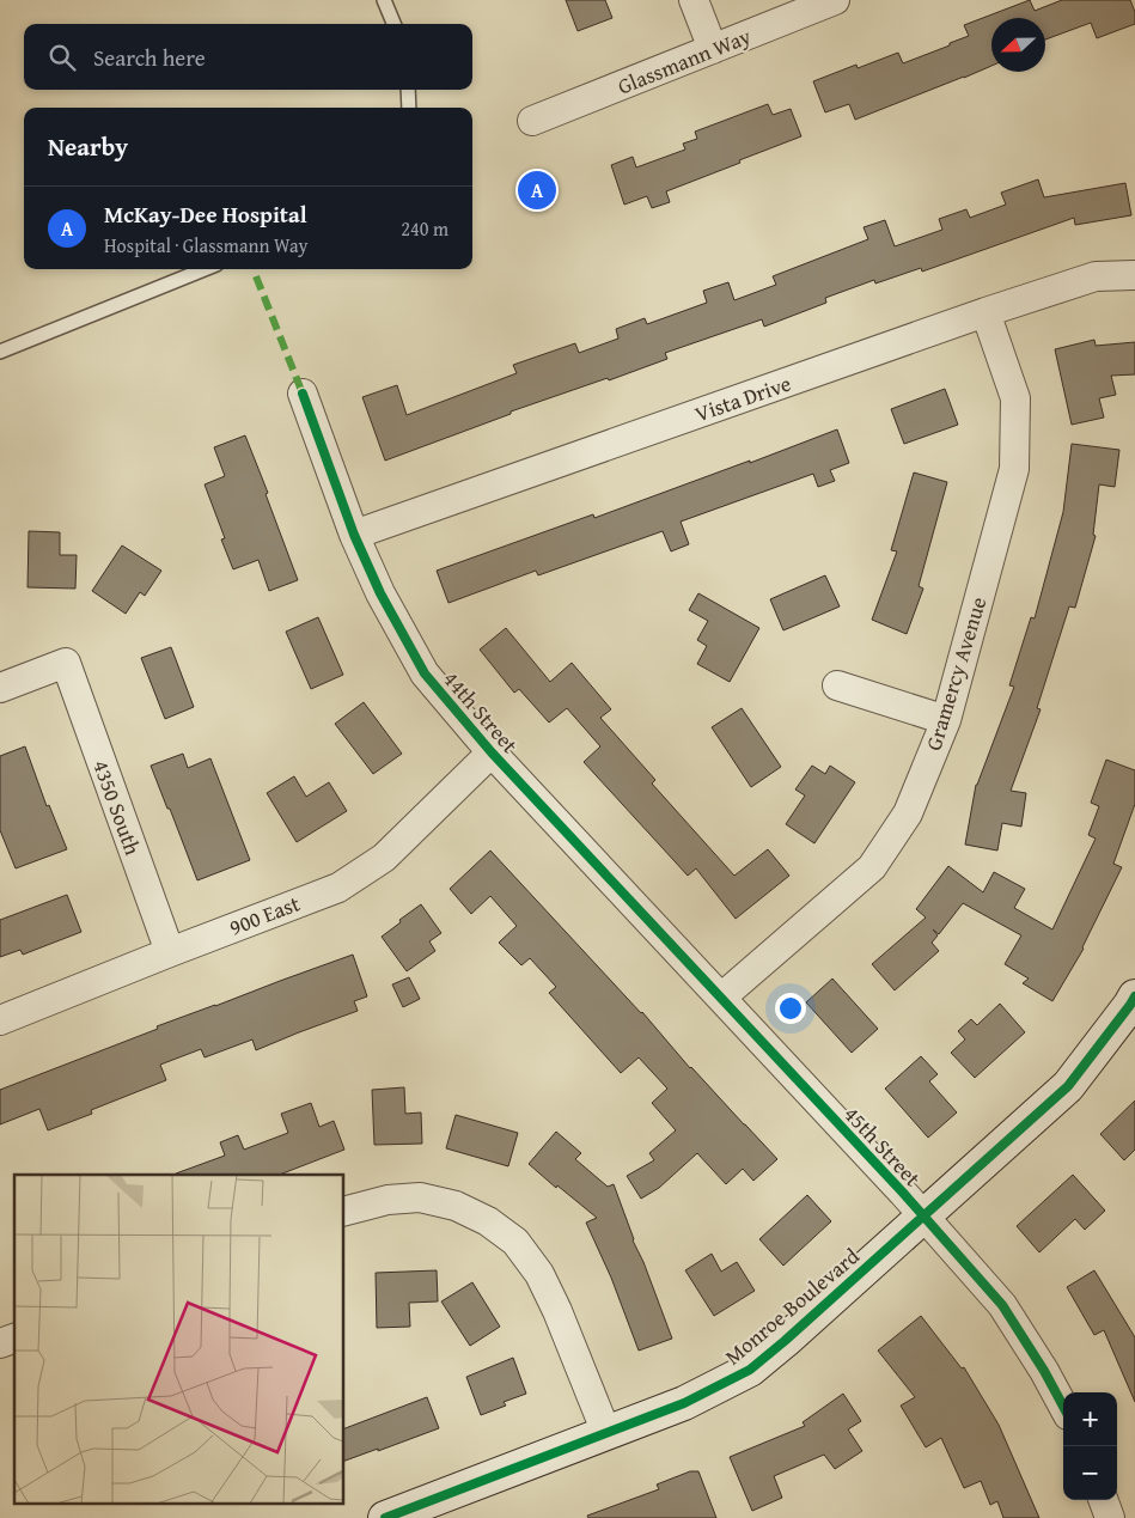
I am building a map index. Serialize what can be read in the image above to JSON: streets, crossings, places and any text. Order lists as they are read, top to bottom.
{
  "streets": {
    "street": [
      "Glassmann Way",
      "Vista Drive",
      "Gramercy Avenue",
      "44th Street",
      "4350 South",
      "900 East",
      "45th Street",
      "Monroe Boulevard"
    ]
  },
  "crossings": [
    ["Vista Drive", "Gramercy Avenue"],
    ["Vista Drive", "44th Street"],
    ["Gramercy Avenue", "44th Street"],
    ["Gramercy Avenue", "45th Street"],
    ["44th Street", "900 East"],
    ["44th Street", "45th Street"],
    ["4350 South", "900 East"],
    ["45th Street", "Monroe Boulevard"]
  ],
  "north": "left",
  "page": {
    "search": "Search here",
    "heading": "Nearby",
    "pins": "A",
    "list": [
      {
        "mark": "A",
        "name": "McKay-Dee Hospital",
        "note": "Hospital · Glassmann Way",
        "value": "240 m"
      }
    ],
    "map_buttons": ["+", "−"]
  }
}
